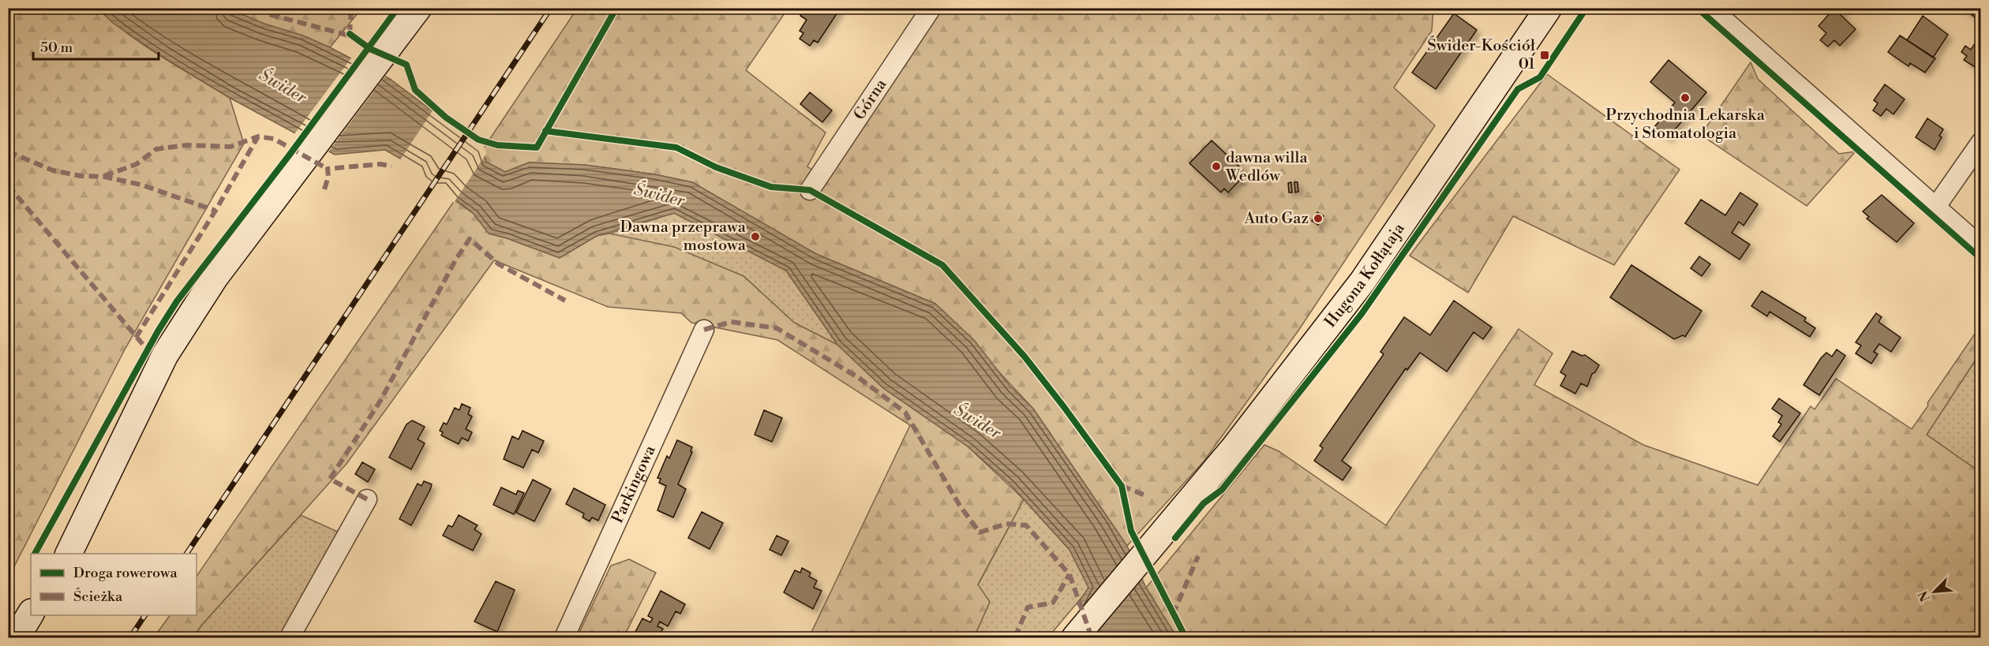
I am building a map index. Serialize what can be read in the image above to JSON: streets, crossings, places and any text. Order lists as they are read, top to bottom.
{
  "streets": {
    "main road": ["Hugona Kołłątaja"],
    "street": ["Górna", "Parkingowa"]
  },
  "water": ["Świder"],
  "places": {
    "transit": ["Świder-Kościół 01"],
    "other": [
      "Przychodnia Lekarska i Stomatologia",
      "dawna willa Wedlów",
      "Auto Gaz",
      "Dawna przeprawa mostowa"
    ]
  },
  "legend": ["Droga rowerowa", "Ścieżka"],
  "scale_bar": "50 m",
  "north": "bottom left"
}
